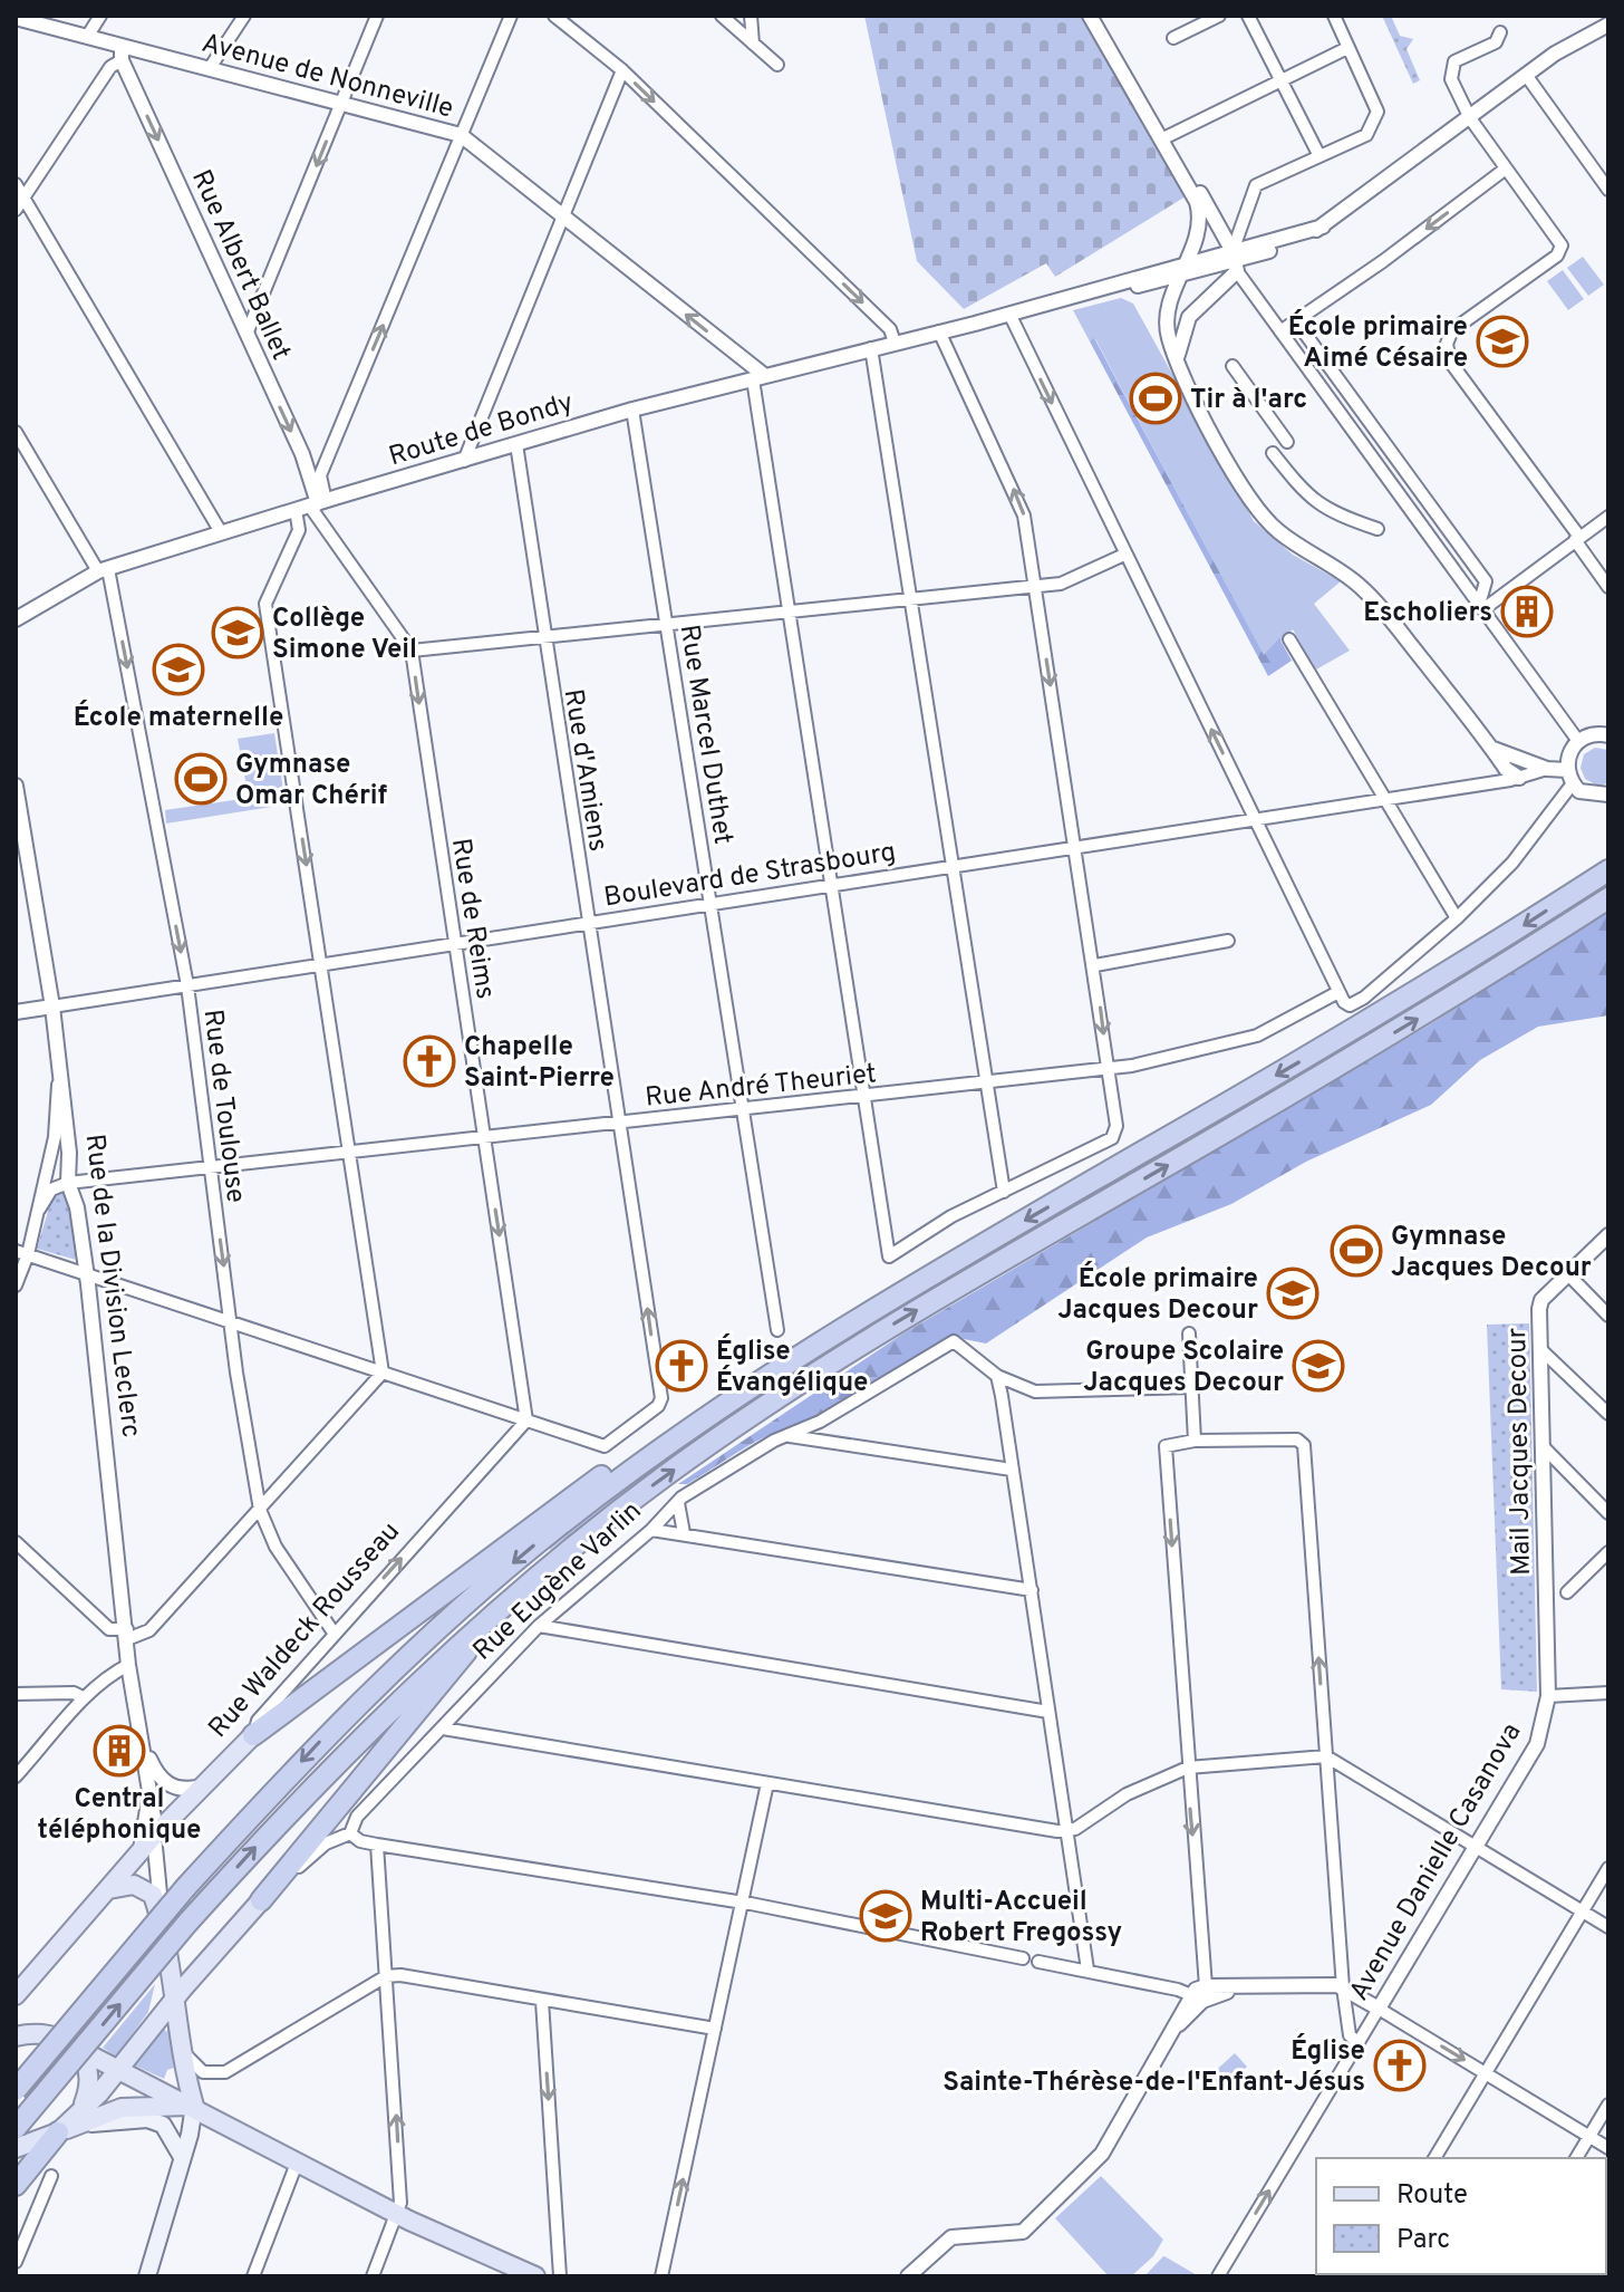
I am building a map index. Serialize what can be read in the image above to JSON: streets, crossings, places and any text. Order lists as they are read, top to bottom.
{
  "streets": {
    "main road": ["Rue de la Division Leclerc", "Rue Eugène Varlin", "Rue Waldeck Rousseau"],
    "street": [
      "Avenue de Nonneville",
      "Rue Albert Ballet",
      "Route de Bondy",
      "Rue Marcel Duthet",
      "Rue d'Amiens",
      "Boulevard de Strasbourg",
      "Rue de Reims",
      "Rue André Theuriet",
      "Rue de Toulouse",
      "Mail Jacques Decour",
      "Avenue Danielle Casanova"
    ]
  },
  "crossings": [
    ["Avenue de Nonneville", "Rue Albert Ballet"],
    ["Avenue de Nonneville", "Route de Bondy"],
    ["Rue Albert Ballet", "Route de Bondy"],
    ["Rue Albert Ballet", "Rue de Reims"],
    ["Route de Bondy", "Rue Marcel Duthet"],
    ["Route de Bondy", "Rue d'Amiens"],
    ["Route de Bondy", "Rue de Reims"],
    ["Route de Bondy", "Rue de Toulouse"],
    ["Rue Marcel Duthet", "Boulevard de Strasbourg"],
    ["Rue Marcel Duthet", "Rue André Theuriet"],
    ["Rue d'Amiens", "Boulevard de Strasbourg"],
    ["Rue d'Amiens", "Rue de Reims"],
    ["Rue d'Amiens", "Rue André Theuriet"],
    ["Rue d'Amiens", "Rue Waldeck Rousseau"],
    ["Boulevard de Strasbourg", "Rue de Reims"],
    ["Boulevard de Strasbourg", "Rue de Toulouse"],
    ["Boulevard de Strasbourg", "Rue de la Division Leclerc"],
    ["Rue de Reims", "Rue André Theuriet"],
    ["Rue de Reims", "Rue Waldeck Rousseau"],
    ["Rue André Theuriet", "Rue de Toulouse"],
    ["Rue André Theuriet", "Rue de la Division Leclerc"],
    ["Rue de Toulouse", "Rue Waldeck Rousseau"],
    ["Rue de la Division Leclerc", "Rue Eugène Varlin"],
    ["Rue de la Division Leclerc", "Rue Waldeck Rousseau"],
    ["Mail Jacques Decour", "Avenue Danielle Casanova"]
  ],
  "one_way": [
    "Rue Albert Ballet",
    "Rue de Reims",
    "Rue de Toulouse",
    "Rue Waldeck Rousseau",
    "Avenue Danielle Casanova"
  ],
  "places": {
    "school or university": [
      "École primaire Aimé Césaire",
      "Collège Simone Veil",
      "École maternelle",
      "École primaire Jacques Decour",
      "Groupe Scolaire Jacques Decour",
      "Multi-Accueil Robert Fregossy"
    ],
    "sports": ["Tir à l'arc", "Gymnase Omar Chérif", "Gymnase Jacques Decour"],
    "building": ["Escholiers", "Central téléphonique"],
    "church": ["Chapelle Saint-Pierre", "Église Évangélique", "Église Sainte-Thérèse-de-l'Enfant-Jésus"]
  },
  "legend": ["Route", "Parc"]
}
